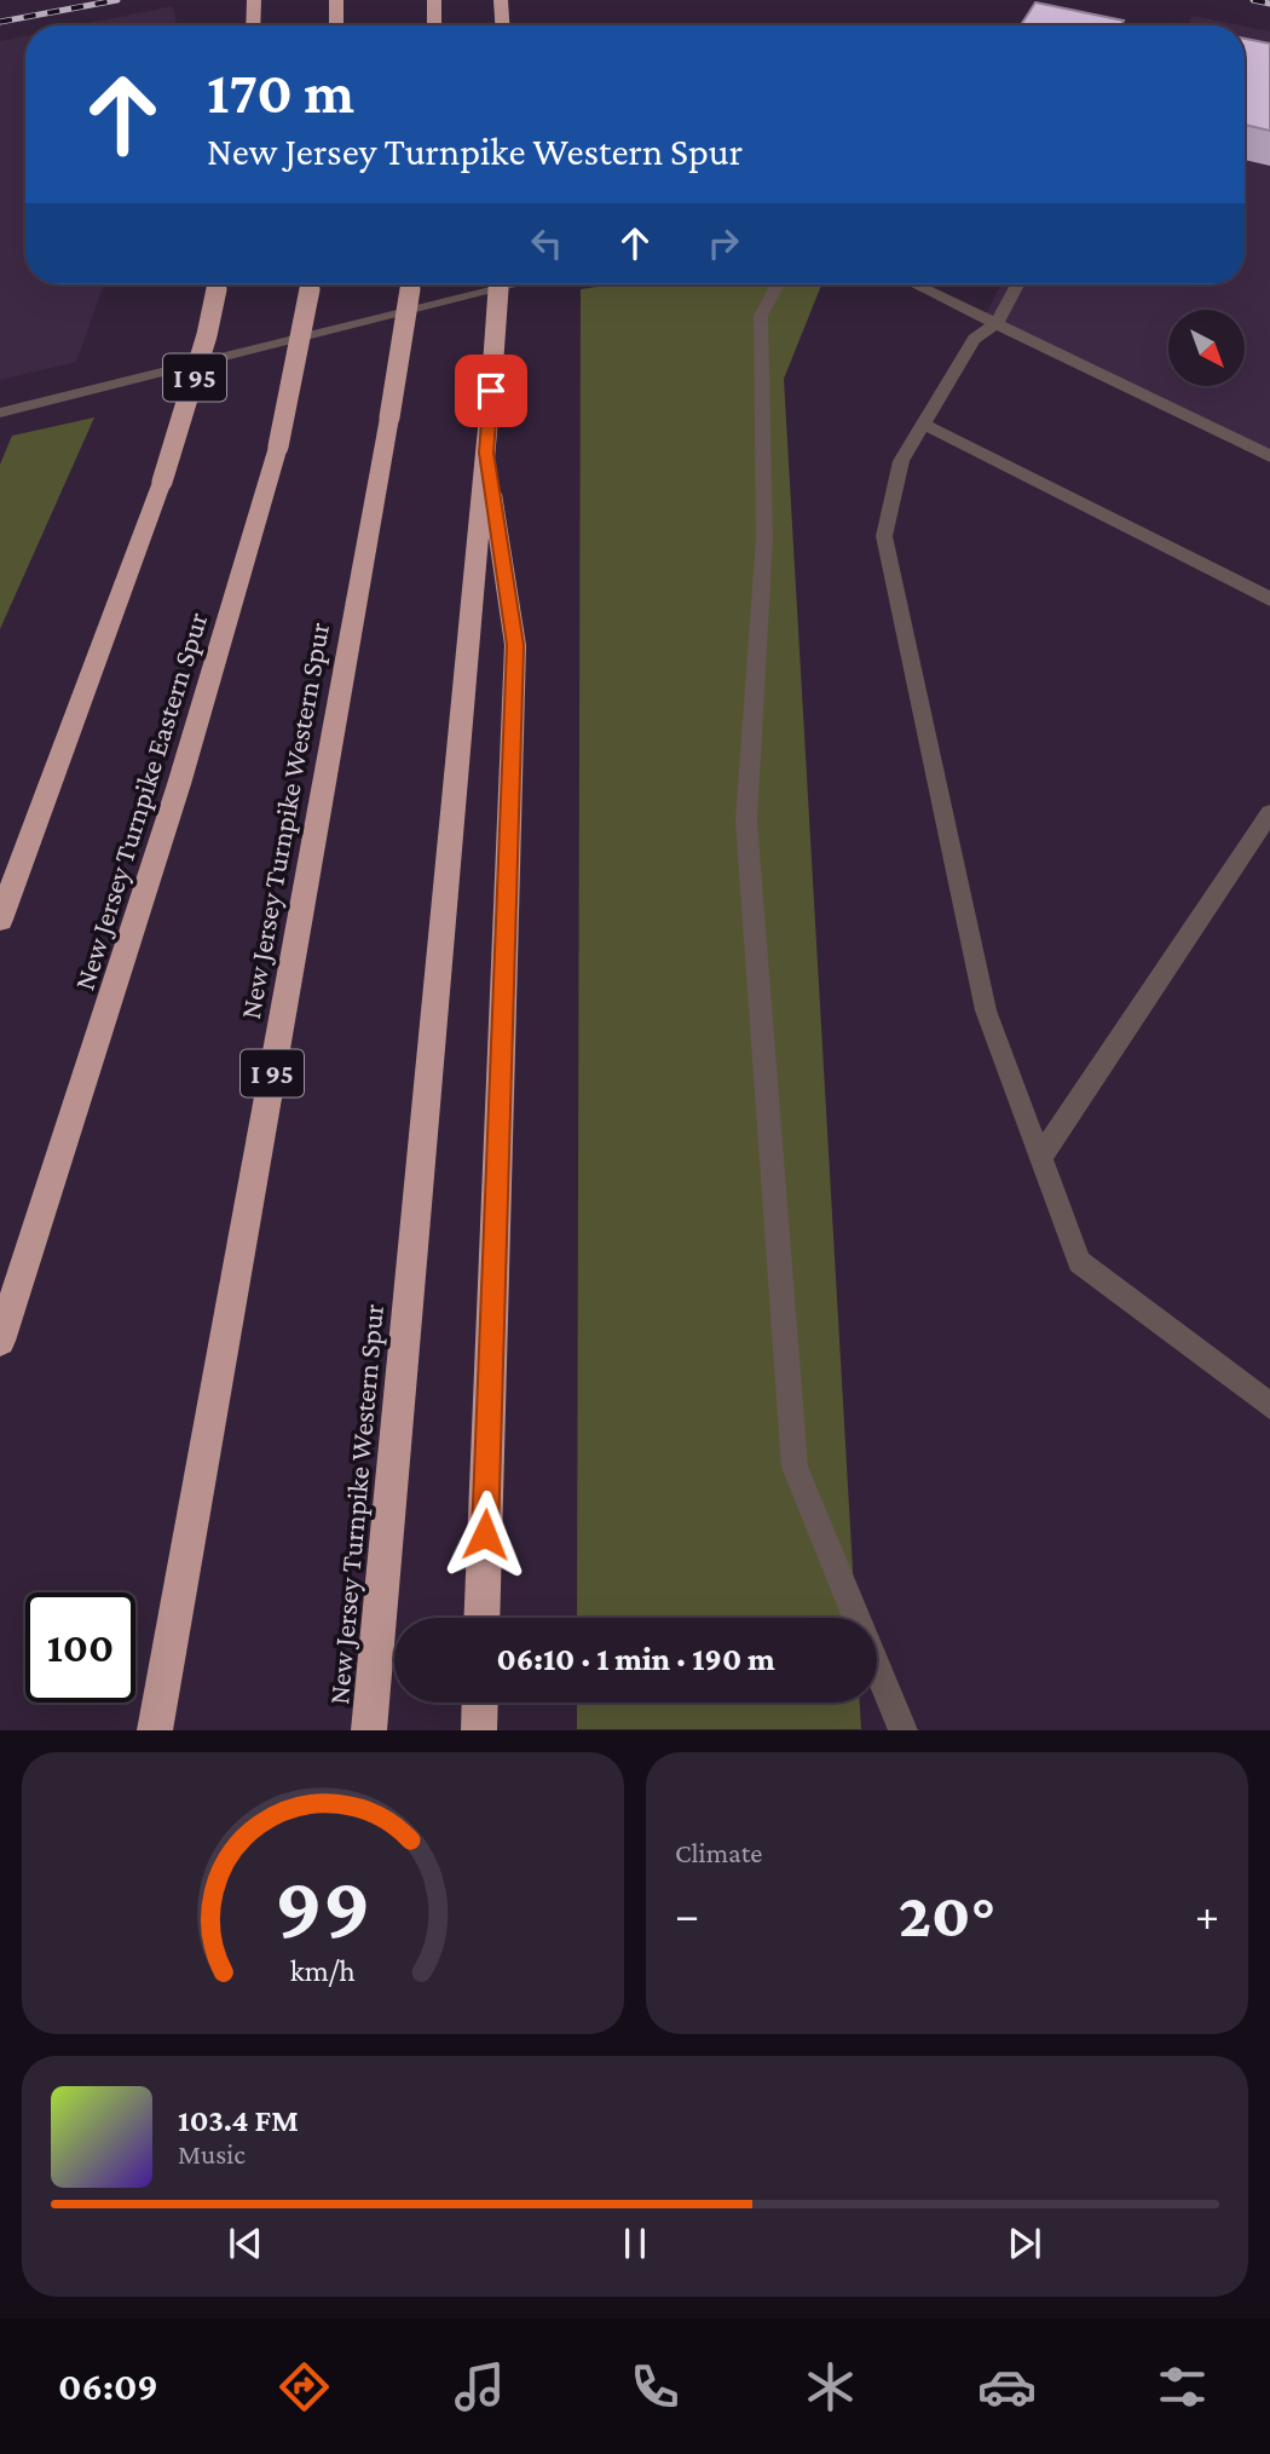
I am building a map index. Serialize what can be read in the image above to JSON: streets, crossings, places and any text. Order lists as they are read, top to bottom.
{
  "streets": {
    "highway": ["I 95", "New Jersey Turnpike Eastern Spur", "New Jersey Turnpike Western Spur"]
  },
  "north": "bottom right",
  "page": {
    "turn": ["170 m", "New Jersey Turnpike Western Spur"],
    "limit": "100",
    "trip": "06:10 · 1 min · 190 m",
    "tile": "Climate",
    "heat": ["−", "20°", "+"],
    "song": ["103.4 FM", "Music"],
    "tabs": "06:09",
    "gauge": ["99", "km/h"]
  }
}
